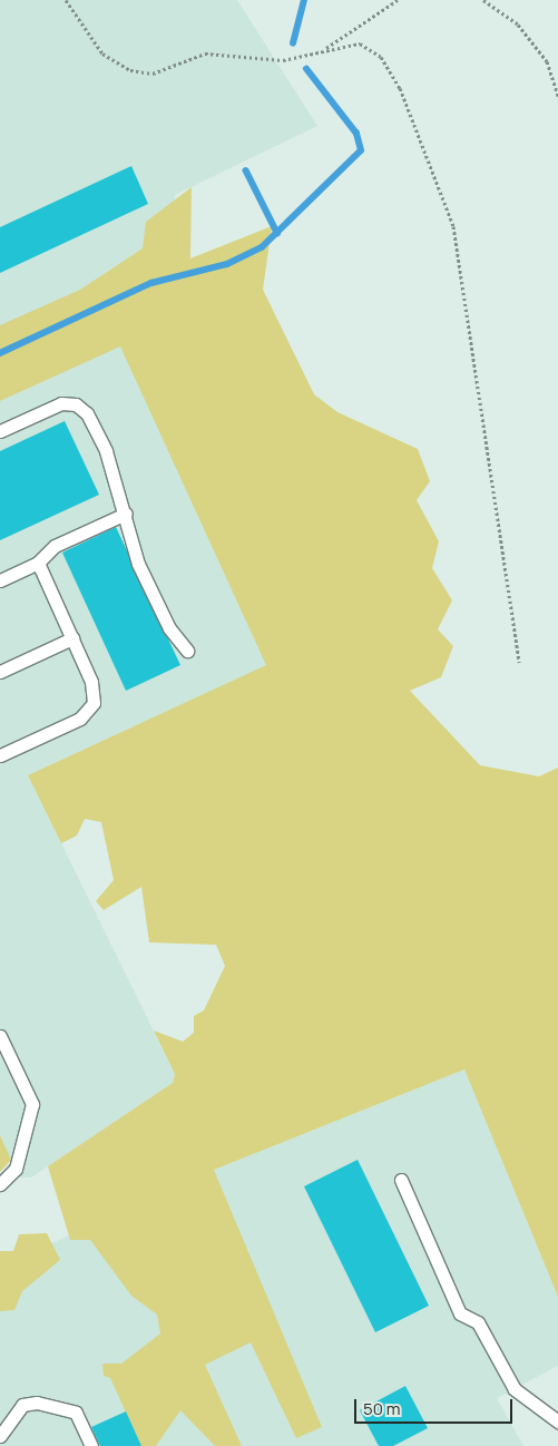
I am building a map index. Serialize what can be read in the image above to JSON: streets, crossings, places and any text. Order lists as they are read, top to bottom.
{
  "scale_bar": "50 m"
}
